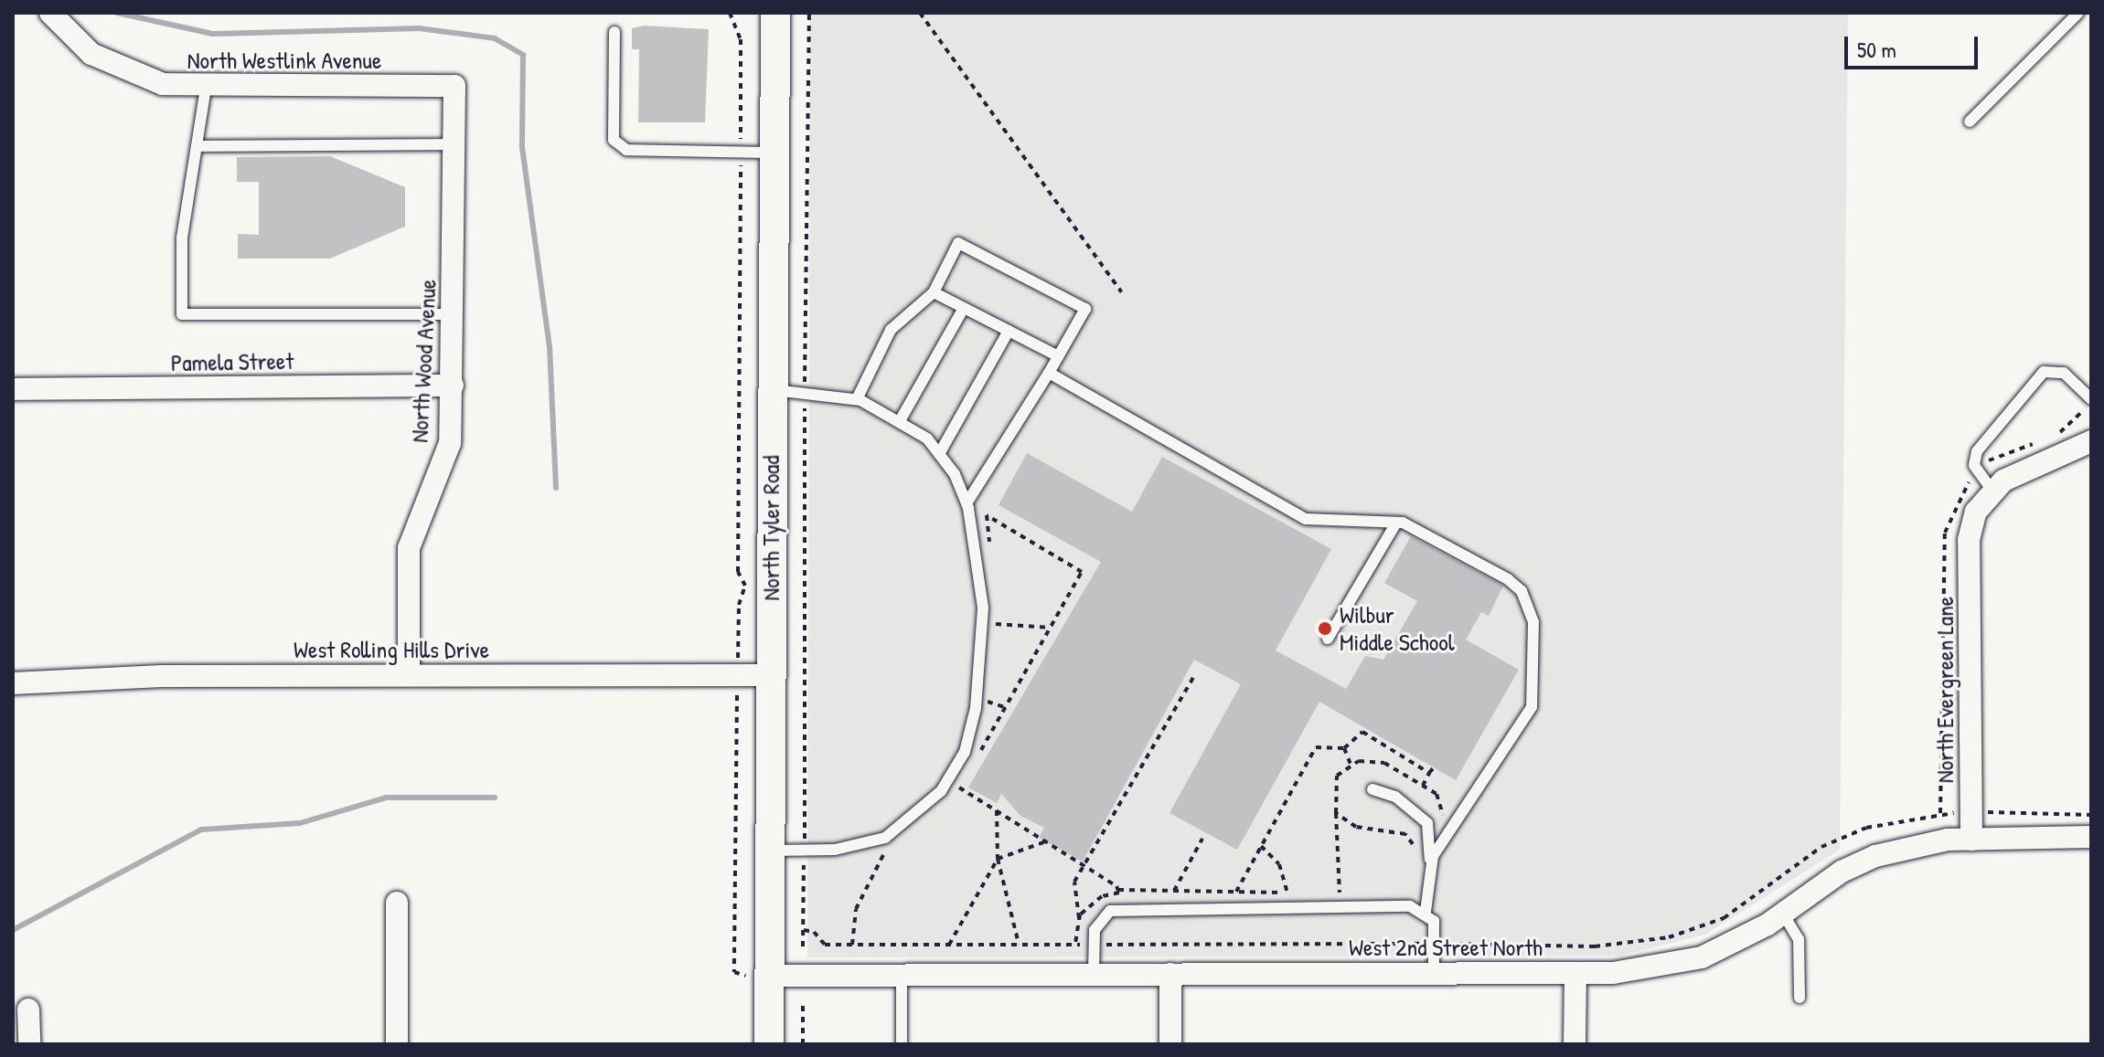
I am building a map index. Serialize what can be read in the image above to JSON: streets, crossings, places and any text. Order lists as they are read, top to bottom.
{
  "streets": {
    "main road": ["North Tyler Road"],
    "street": [
      "North Westlink Avenue",
      "North Wood Avenue",
      "Pamela Street",
      "West Rolling Hills Drive",
      "North Evergreen Lane",
      "West 2nd Street North"
    ]
  },
  "crossings": [
    ["North Westlink Avenue", "North Wood Avenue"],
    ["North Wood Avenue", "Pamela Street"],
    ["North Wood Avenue", "West Rolling Hills Drive"],
    ["North Tyler Road", "West Rolling Hills Drive"],
    ["North Tyler Road", "West 2nd Street North"],
    ["North Evergreen Lane", "West 2nd Street North"]
  ],
  "places": ["Wilbur Middle School"],
  "scale_bar": "50 m"
}
